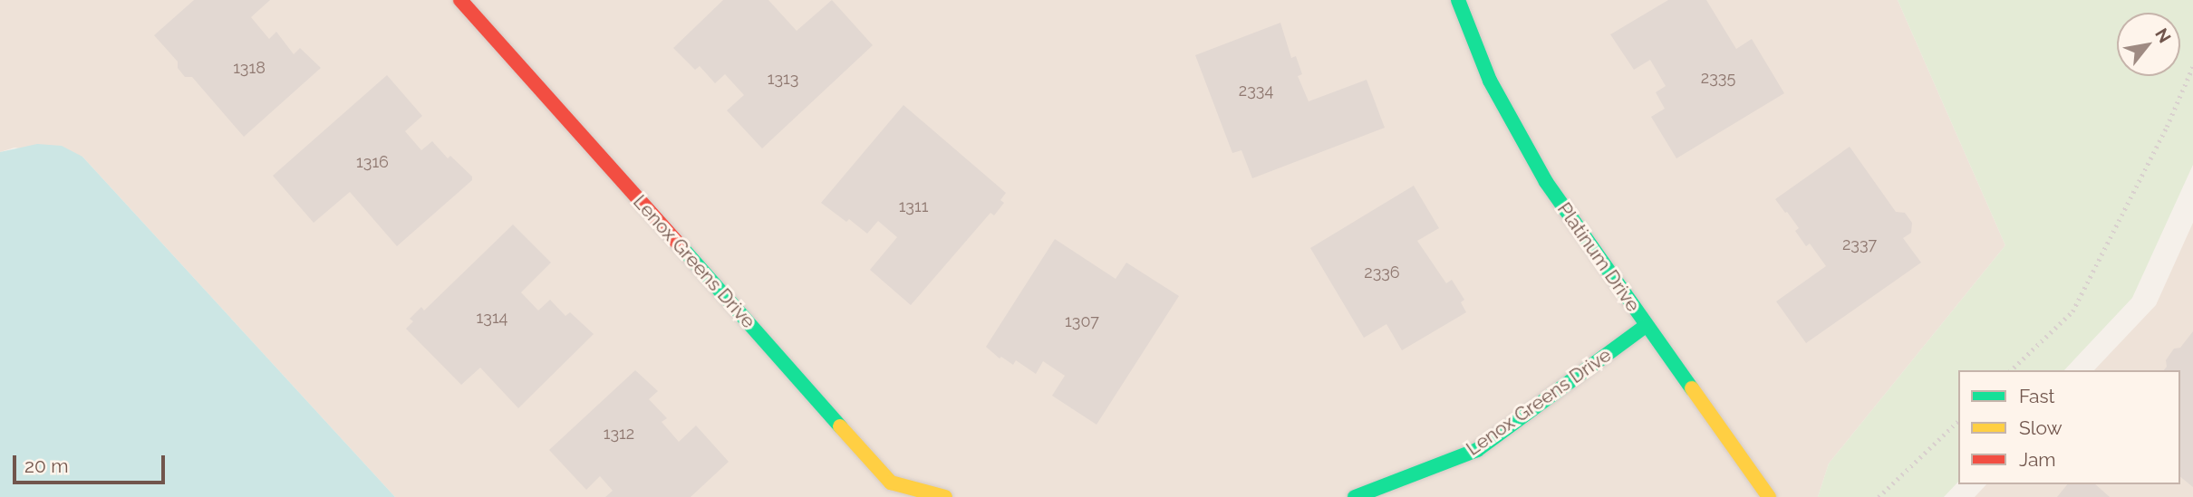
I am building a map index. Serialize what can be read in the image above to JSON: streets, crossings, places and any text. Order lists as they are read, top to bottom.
{
  "streets": {
    "street": ["Platinum Drive", "Lenox Greens Drive"]
  },
  "crossings": [
    ["Platinum Drive", "Lenox Greens Drive"]
  ],
  "house_numbers": [
    "1318",
    "2335",
    "1313",
    "2334",
    "1316",
    "1311",
    "2337",
    "2336",
    "1314",
    "1307",
    "1312"
  ],
  "legend": ["Fast", "Slow", "Jam"],
  "scale_bar": "20 m",
  "north": "top right"
}
